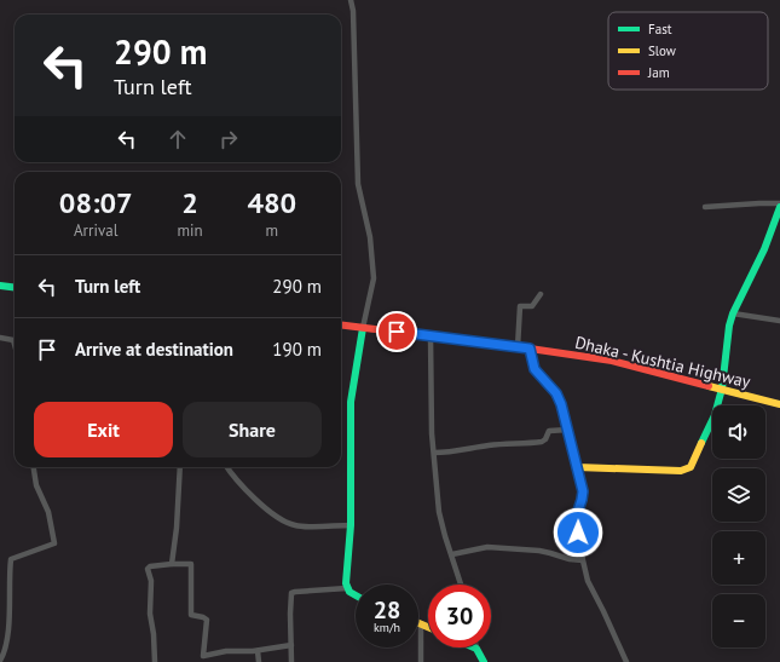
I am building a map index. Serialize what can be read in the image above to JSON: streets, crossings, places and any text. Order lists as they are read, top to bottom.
{
  "streets": {
    "street": ["Dhaka - Kushtia Highway"]
  },
  "legend": ["Fast", "Slow", "Jam"],
  "page": {
    "turn": ["290 m", "Turn left"],
    "eta": [
      "08:07",
      "Arrival",
      "2",
      "min",
      "480",
      "m"
    ],
    "list": [
      {
        "name": "Turn left",
        "value": "290 m"
      },
      {
        "name": "Arrive at destination",
        "value": "190 m"
      }
    ],
    "buttons": ["Exit", "Share"],
    "map_buttons": ["+", "−"],
    "speed": "28 km/h",
    "limit": "30"
  }
}
